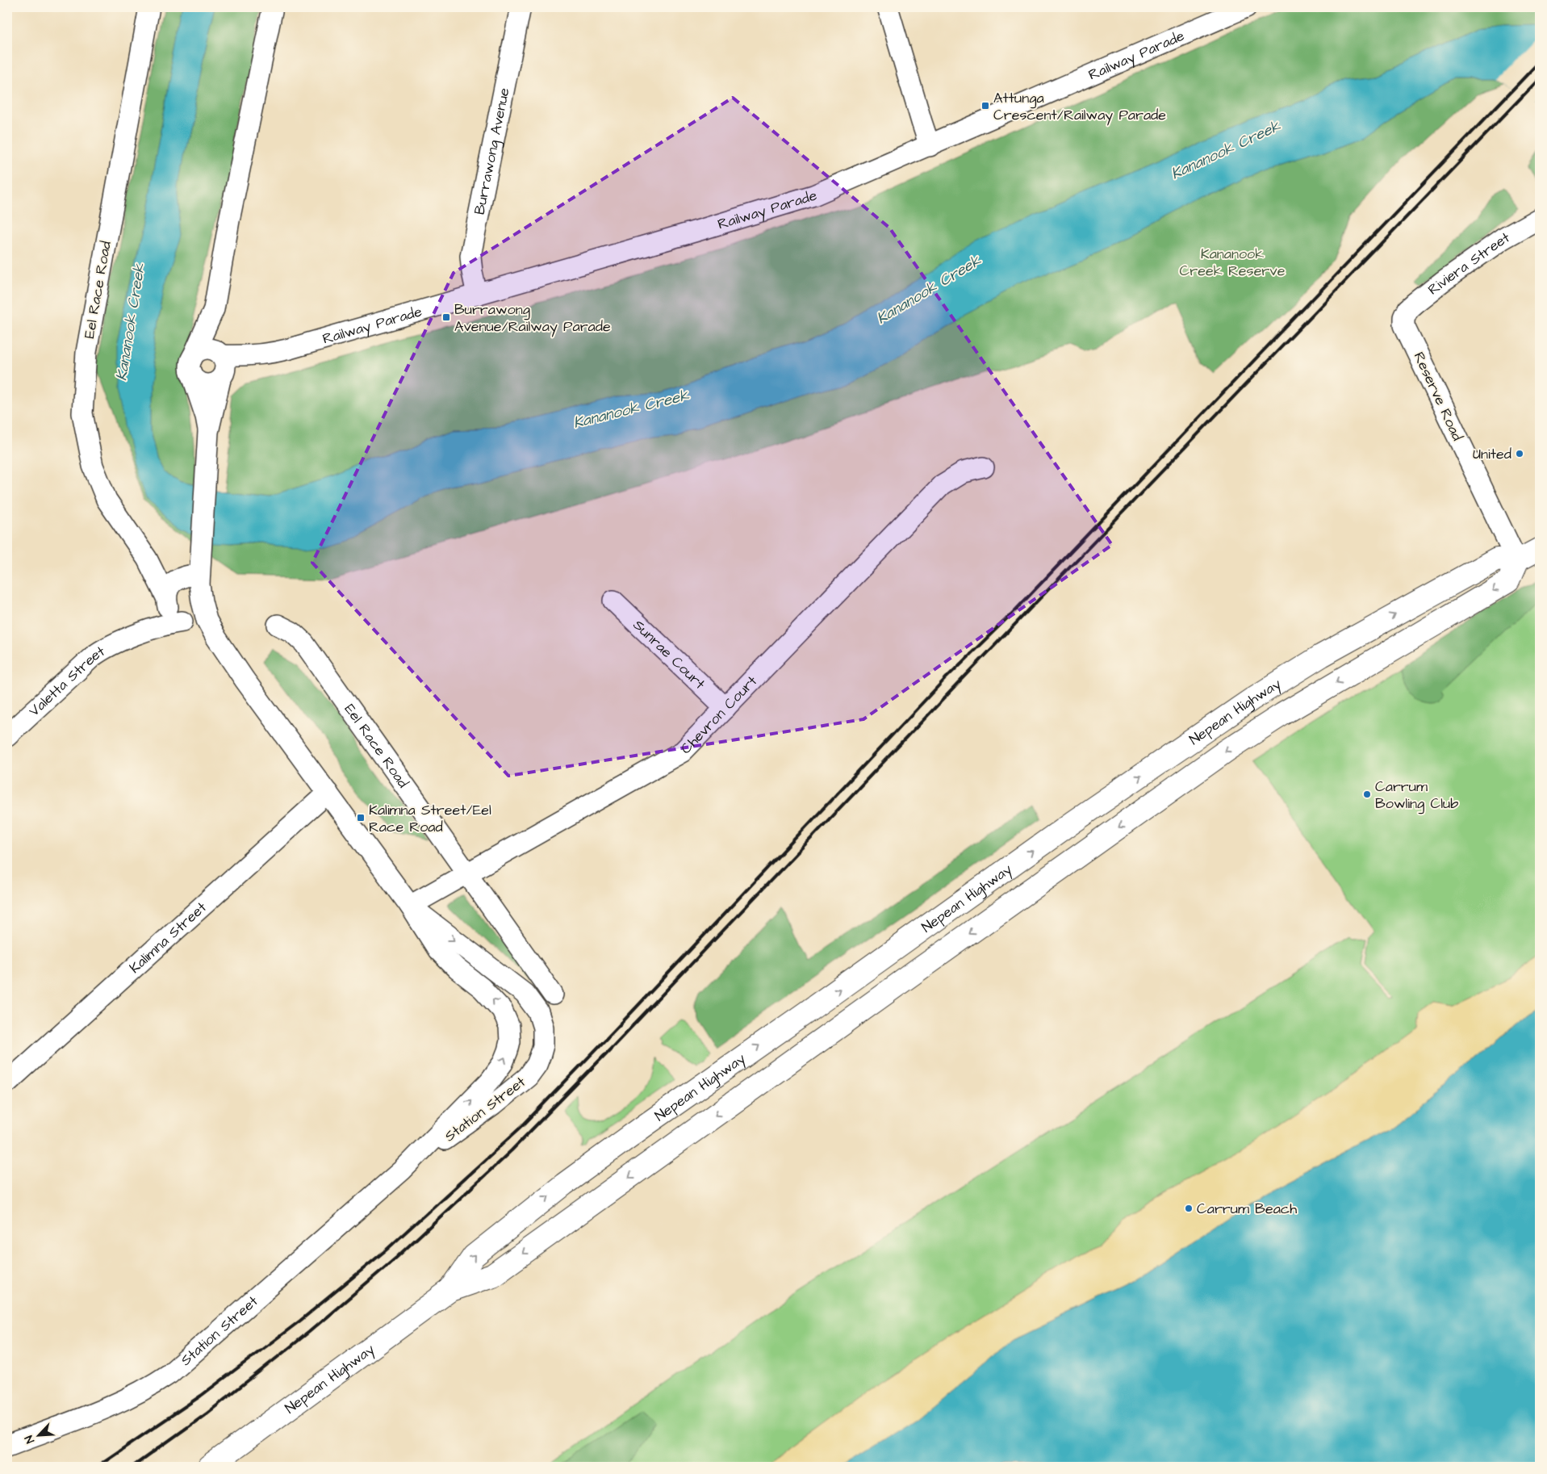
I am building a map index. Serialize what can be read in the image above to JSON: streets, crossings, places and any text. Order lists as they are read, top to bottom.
{
  "streets": {
    "highway": ["Nepean Highway"],
    "street": [
      "Railway Parade",
      "Burrawong Avenue",
      "Riviera Street",
      "Eel Race Road",
      "Reserve Road",
      "Sunrae Court",
      "Valetta Street",
      "Chevron Court",
      "Kalimna Street",
      "Station Street"
    ]
  },
  "crossings": [
    ["Railway Parade", "Burrawong Avenue"],
    ["Riviera Street", "Reserve Road"],
    ["Eel Race Road", "Valetta Street"],
    ["Eel Race Road", "Chevron Court"],
    ["Reserve Road", "Nepean Highway"],
    ["Sunrae Court", "Chevron Court"],
    ["Chevron Court", "Station Street"]
  ],
  "water": ["Kananook Creek"],
  "parks": ["Kananook Creek Reserve"],
  "places": {
    "transit": ["Attunga Crescent/Railway Parade", "Burrawong Avenue/Railway Parade", "Kalimna Street/Eel Race Road"],
    "other": ["United", "Carrum Bowling Club", "Carrum Beach"]
  },
  "north": "bottom left"
}
